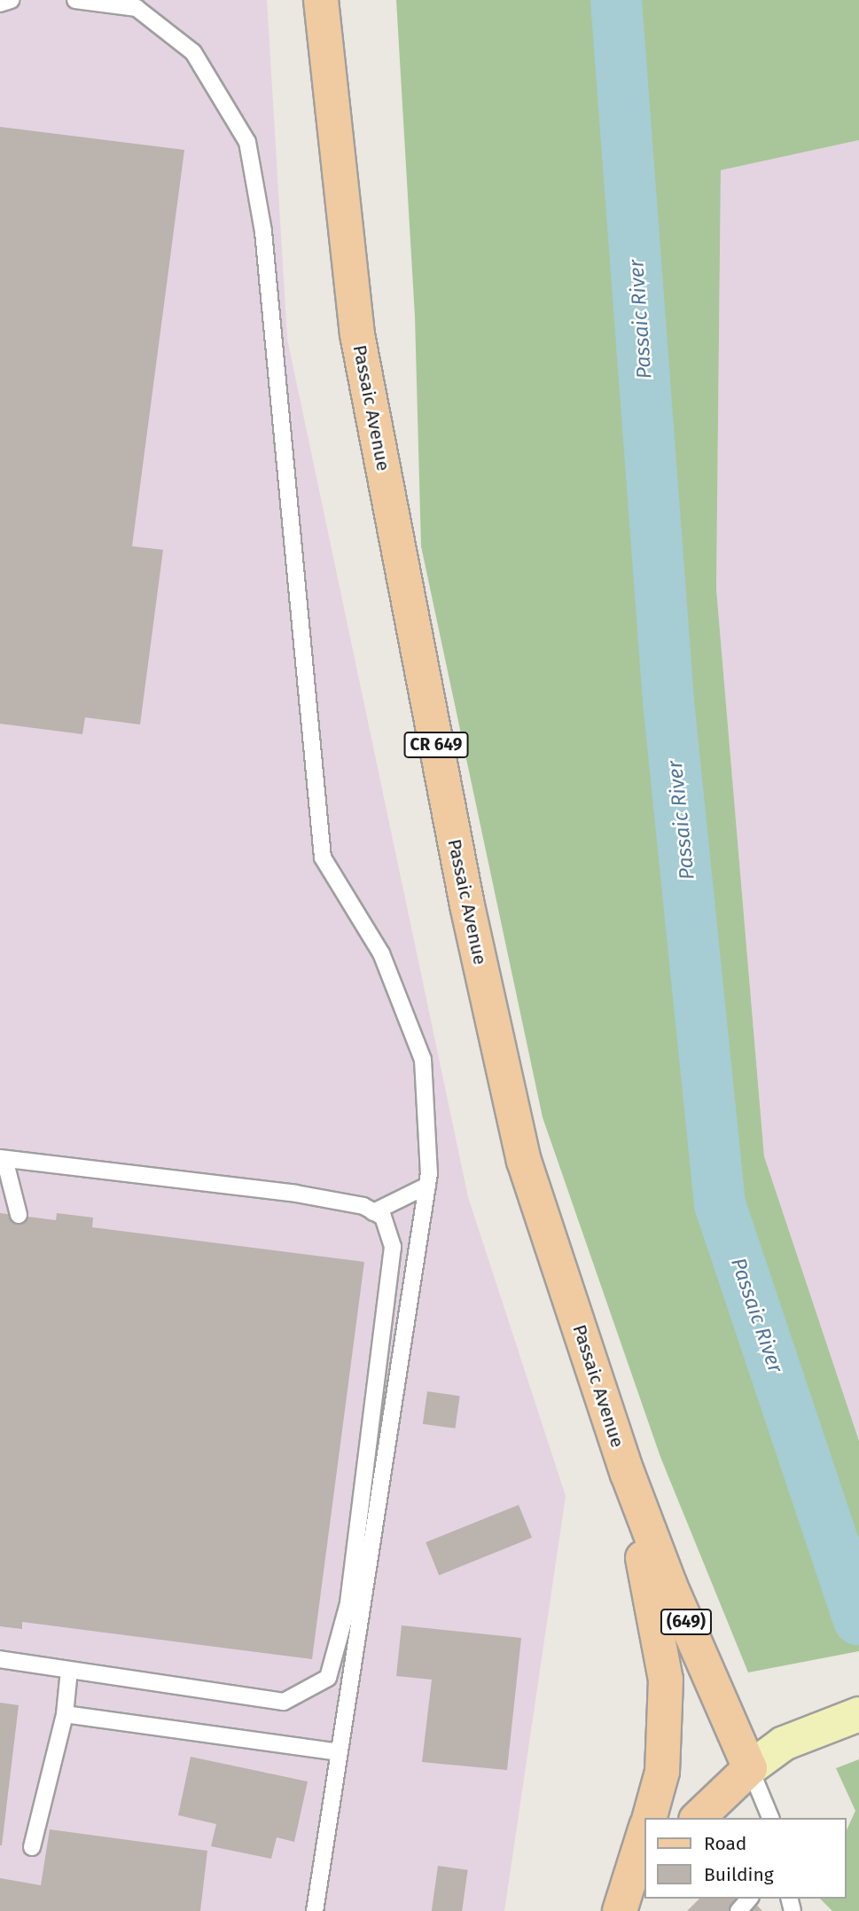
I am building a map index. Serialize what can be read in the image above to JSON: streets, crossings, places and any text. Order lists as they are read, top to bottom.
{
  "streets": {
    "main road": ["Passaic Avenue", "CR 649", "(649)"]
  },
  "water": ["Passaic River"],
  "legend": ["Road", "Building"]
}
